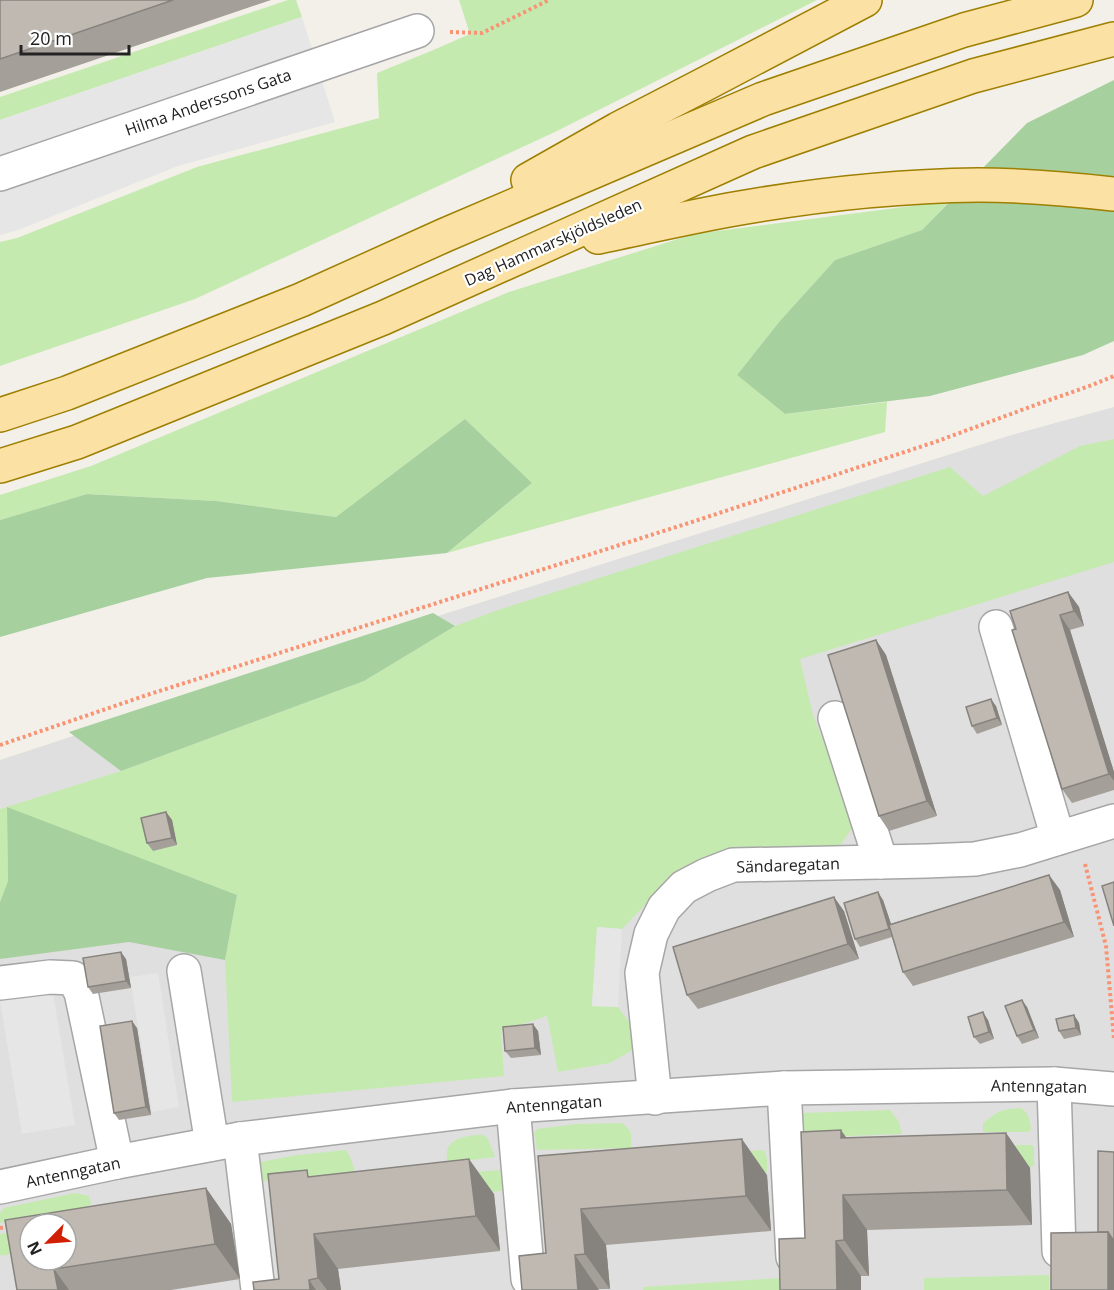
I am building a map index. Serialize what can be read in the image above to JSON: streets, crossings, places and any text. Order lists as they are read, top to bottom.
{
  "streets": {
    "main road": ["Dag Hammarskjöldsleden"],
    "street": ["Hilma Anderssons Gata", "Sändaregatan", "Antenngatan"]
  },
  "crossings": [
    ["Sändaregatan", "Antenngatan"]
  ],
  "scale_bar": "20 m",
  "north": "bottom left"
}
